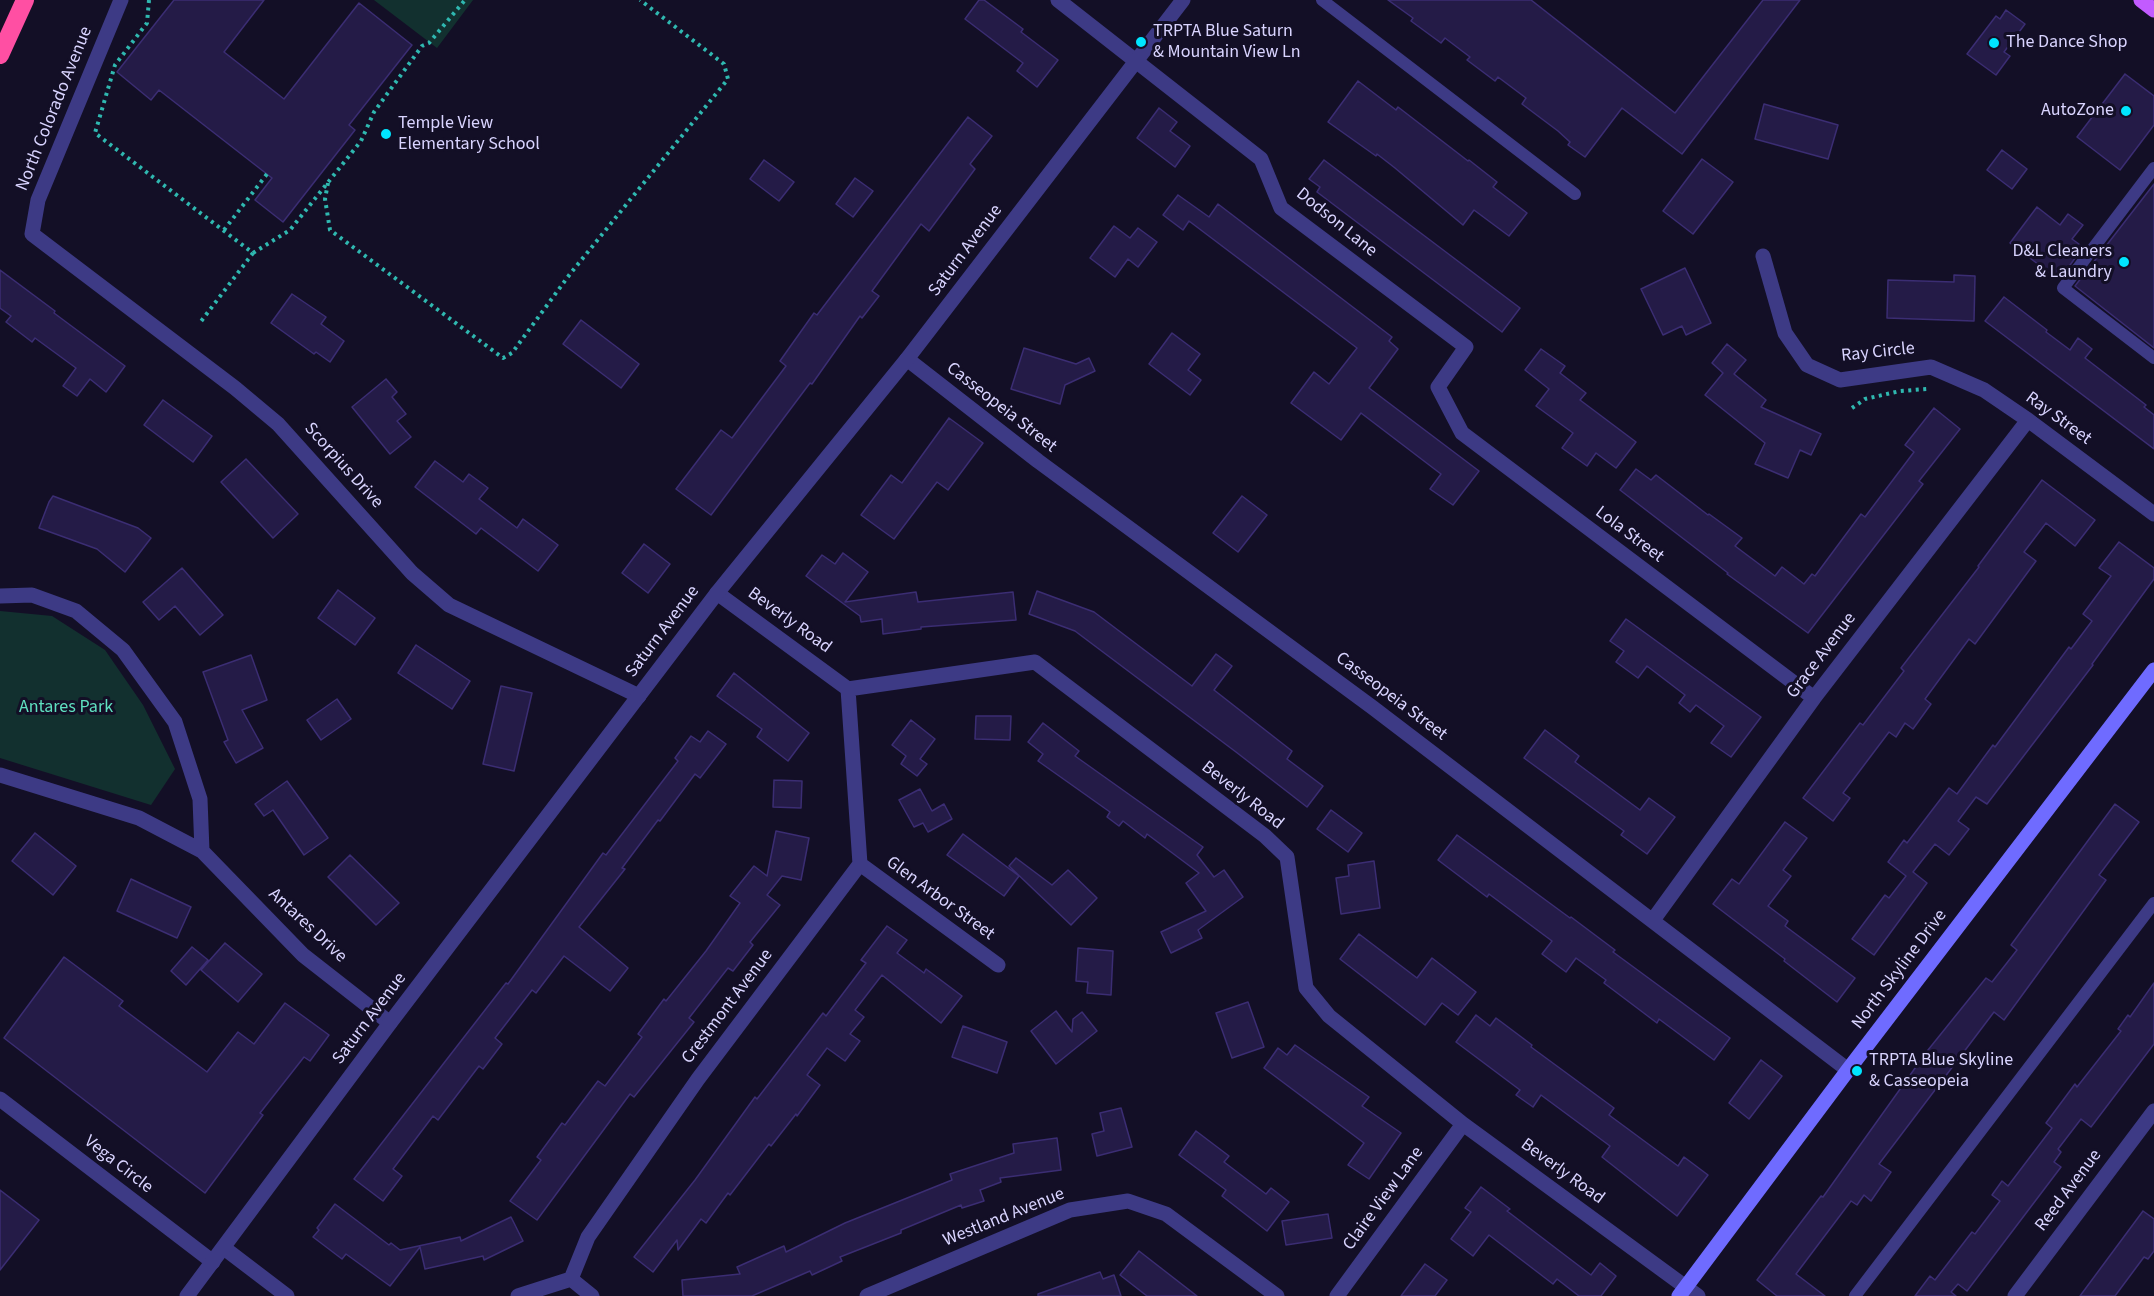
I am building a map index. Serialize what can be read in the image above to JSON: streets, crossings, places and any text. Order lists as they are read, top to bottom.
{
  "streets": {
    "main road": ["North Skyline Drive"],
    "street": [
      "North Colorado Avenue",
      "Dodson Lane",
      "Saturn Avenue",
      "Ray Circle",
      "Casseopeia Street",
      "Ray Street",
      "Scorpius Drive",
      "Lola Street",
      "Beverly Road",
      "Grace Avenue",
      "Glen Arbor Street",
      "Antares Drive",
      "Crestmont Avenue",
      "Vega Circle",
      "Reed Avenue",
      "Claire View Lane",
      "Westland Avenue"
    ]
  },
  "crossings": [
    ["North Colorado Avenue", "Scorpius Drive"],
    ["Dodson Lane", "Saturn Avenue"],
    ["Dodson Lane", "Lola Street"],
    ["Saturn Avenue", "Casseopeia Street"],
    ["Saturn Avenue", "Scorpius Drive"],
    ["Saturn Avenue", "Beverly Road"],
    ["Saturn Avenue", "Antares Drive"],
    ["Saturn Avenue", "Vega Circle"],
    ["Ray Circle", "Ray Street"],
    ["Casseopeia Street", "Grace Avenue"],
    ["Casseopeia Street", "North Skyline Drive"],
    ["Ray Street", "Grace Avenue"],
    ["Lola Street", "Grace Avenue"],
    ["Beverly Road", "North Skyline Drive"],
    ["Beverly Road", "Claire View Lane"],
    ["Glen Arbor Street", "Crestmont Avenue"]
  ],
  "parks": ["Antares Park"],
  "places": [
    "TRPTA Blue Saturn & Mountain View Ln",
    "The Dance Shop",
    "AutoZone",
    "Temple View Elementary School",
    "D&L Cleaners & Laundry",
    "TRPTA Blue Skyline & Casseopeia"
  ]
}
